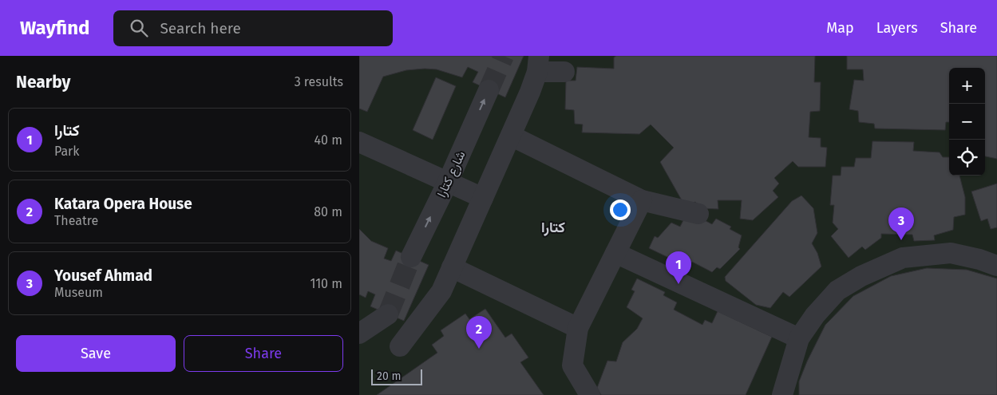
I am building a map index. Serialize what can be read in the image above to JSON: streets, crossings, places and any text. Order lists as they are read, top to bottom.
{
  "streets": {
    "street": ["شارع كتارا"]
  },
  "districts": ["كتارا"],
  "scale_bar": "20 m",
  "page": {
    "header": "Wayfind",
    "search": "Search here",
    "nav": ["Map", "Layers", "Share"],
    "heading": ["Nearby", "3 results"],
    "map_buttons": ["+", "−"],
    "list": [
      {
        "mark": "1",
        "name": "كتارا",
        "note": "Park",
        "value": "40 m"
      },
      {
        "mark": "2",
        "name": "Katara Opera House",
        "note": "Theatre",
        "value": "80 m"
      },
      {
        "mark": "3",
        "name": "Yousef Ahmad",
        "note": "Museum",
        "value": "110 m"
      }
    ],
    "pins": ["3", "1", "2"],
    "buttons": ["Save", "Share"],
    "scale": "20 m"
  }
}
